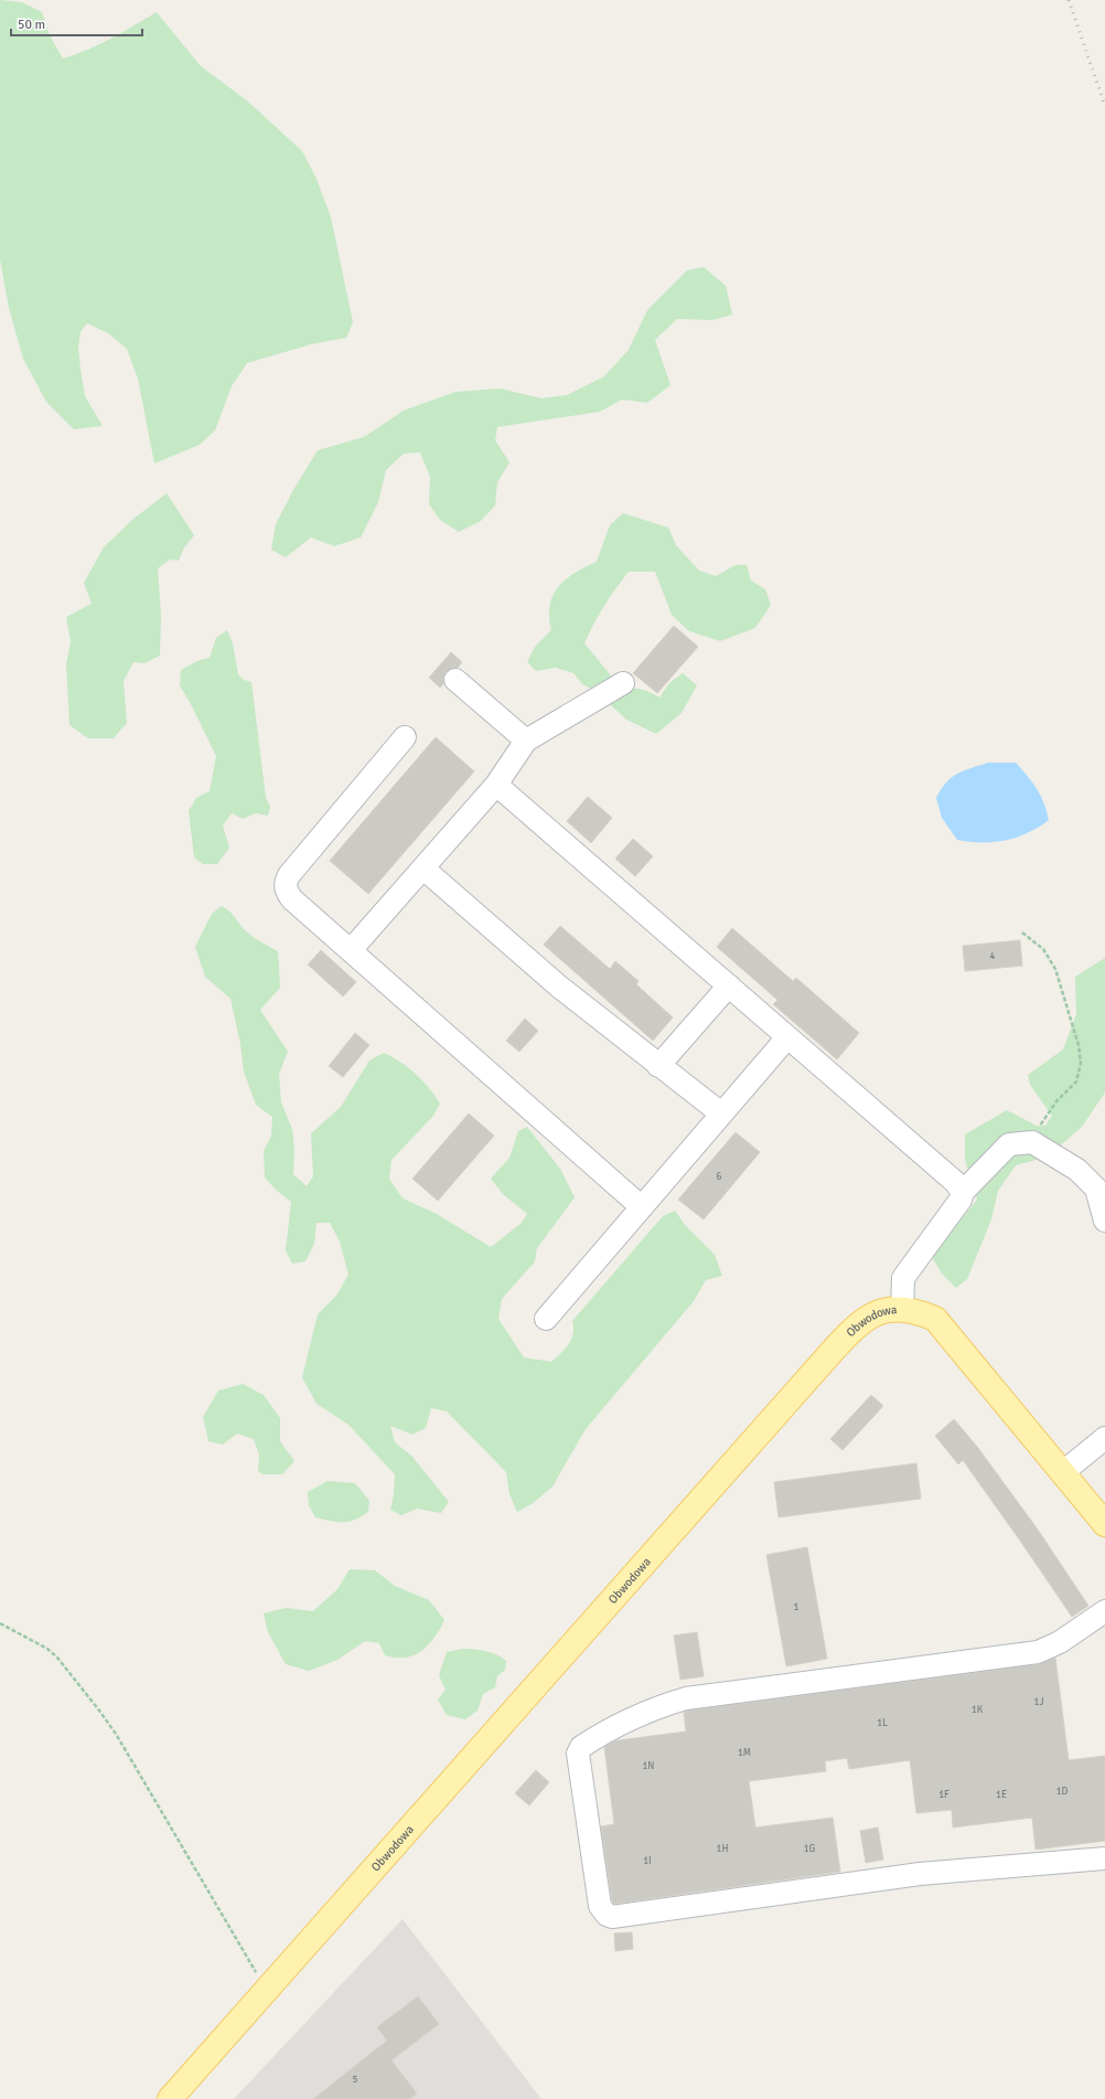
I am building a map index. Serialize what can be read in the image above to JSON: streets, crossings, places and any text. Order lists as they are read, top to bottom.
{
  "streets": {
    "main road": ["Obwodowa"]
  },
  "house_numbers": [
    "4",
    "6",
    "1",
    "1J",
    "1K",
    "1L",
    "1M",
    "1N",
    "1D",
    "1F",
    "1E",
    "1H",
    "1G",
    "1I",
    "5"
  ],
  "scale_bar": "50 m"
}
